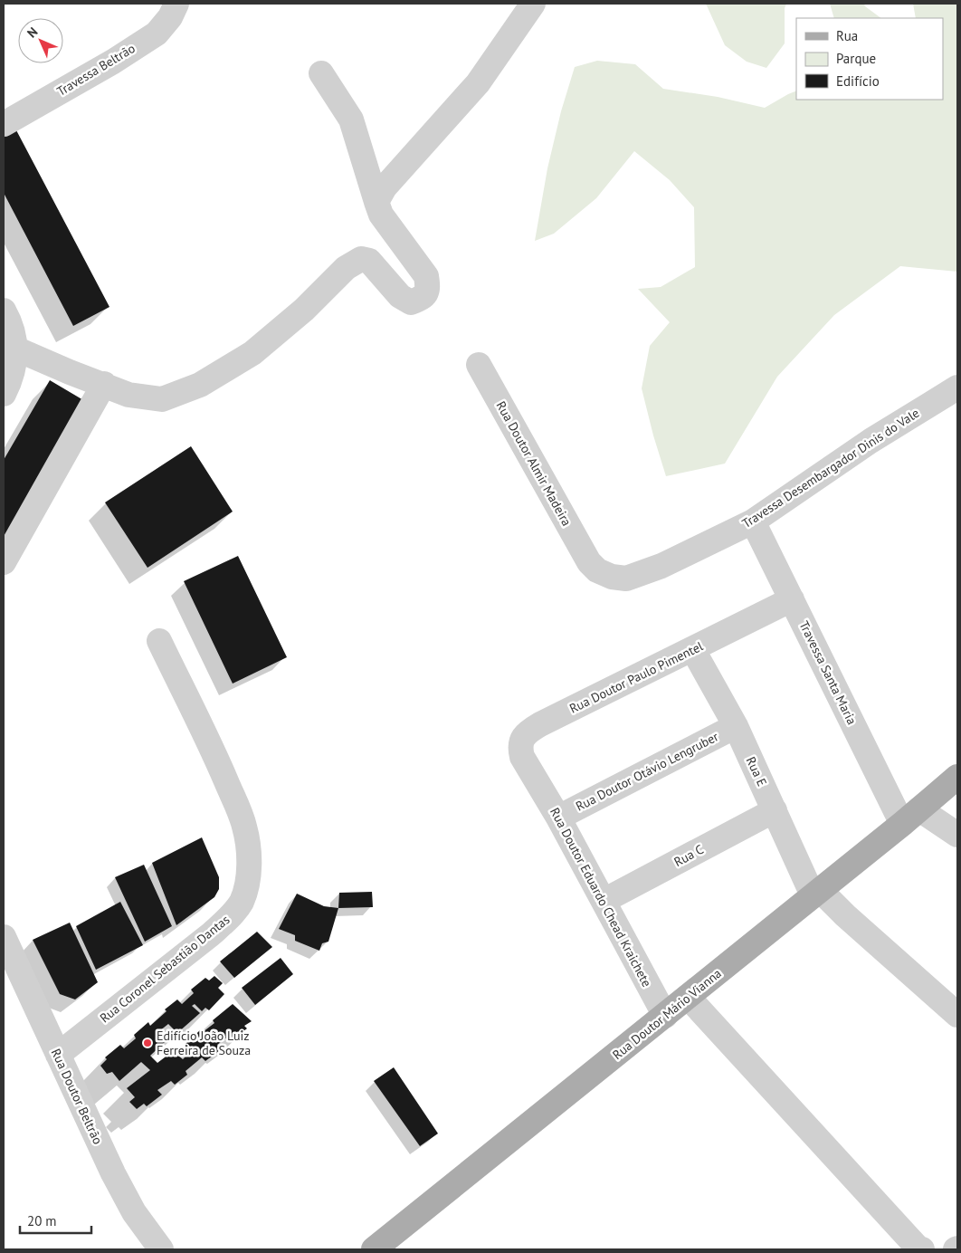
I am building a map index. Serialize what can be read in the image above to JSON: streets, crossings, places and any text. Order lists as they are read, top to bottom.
{
  "streets": {
    "main road": ["Rua Doutor Mário Vianna"],
    "street": [
      "Travessa Beltrão",
      "Rua Doutor Almir Madeira",
      "Travessa Desembargador Dinis do Vale",
      "Travessa Santa Maria",
      "Rua Doutor Paulo Pimentel",
      "Rua Doutor Otávio Lengruber",
      "Rua E",
      "Rua C",
      "Rua Doutor Eduardo Chead Kraichete",
      "Rua Coronel Sebastião Dantas",
      "Rua Doutor Beltrão"
    ]
  },
  "crossings": [
    ["Rua Doutor Almir Madeira", "Travessa Desembargador Dinis do Vale"],
    ["Travessa Desembargador Dinis do Vale", "Travessa Santa Maria"],
    ["Travessa Santa Maria", "Rua Doutor Paulo Pimentel"],
    ["Travessa Santa Maria", "Rua Doutor Mário Vianna"],
    ["Rua Doutor Paulo Pimentel", "Rua E"],
    ["Rua Doutor Paulo Pimentel", "Rua Doutor Eduardo Chead Kraichete"],
    ["Rua Doutor Otávio Lengruber", "Rua E"],
    ["Rua Doutor Otávio Lengruber", "Rua Doutor Eduardo Chead Kraichete"],
    ["Rua E", "Rua C"],
    ["Rua E", "Rua Doutor Mário Vianna"],
    ["Rua C", "Rua Doutor Eduardo Chead Kraichete"],
    ["Rua Doutor Eduardo Chead Kraichete", "Rua Doutor Mário Vianna"],
    ["Rua Coronel Sebastião Dantas", "Rua Doutor Beltrão"]
  ],
  "places": ["Edifício João Luiz Ferreira de Souza"],
  "legend": ["Rua", "Parque", "Edifício"],
  "scale_bar": "20 m",
  "north": "top left"
}
